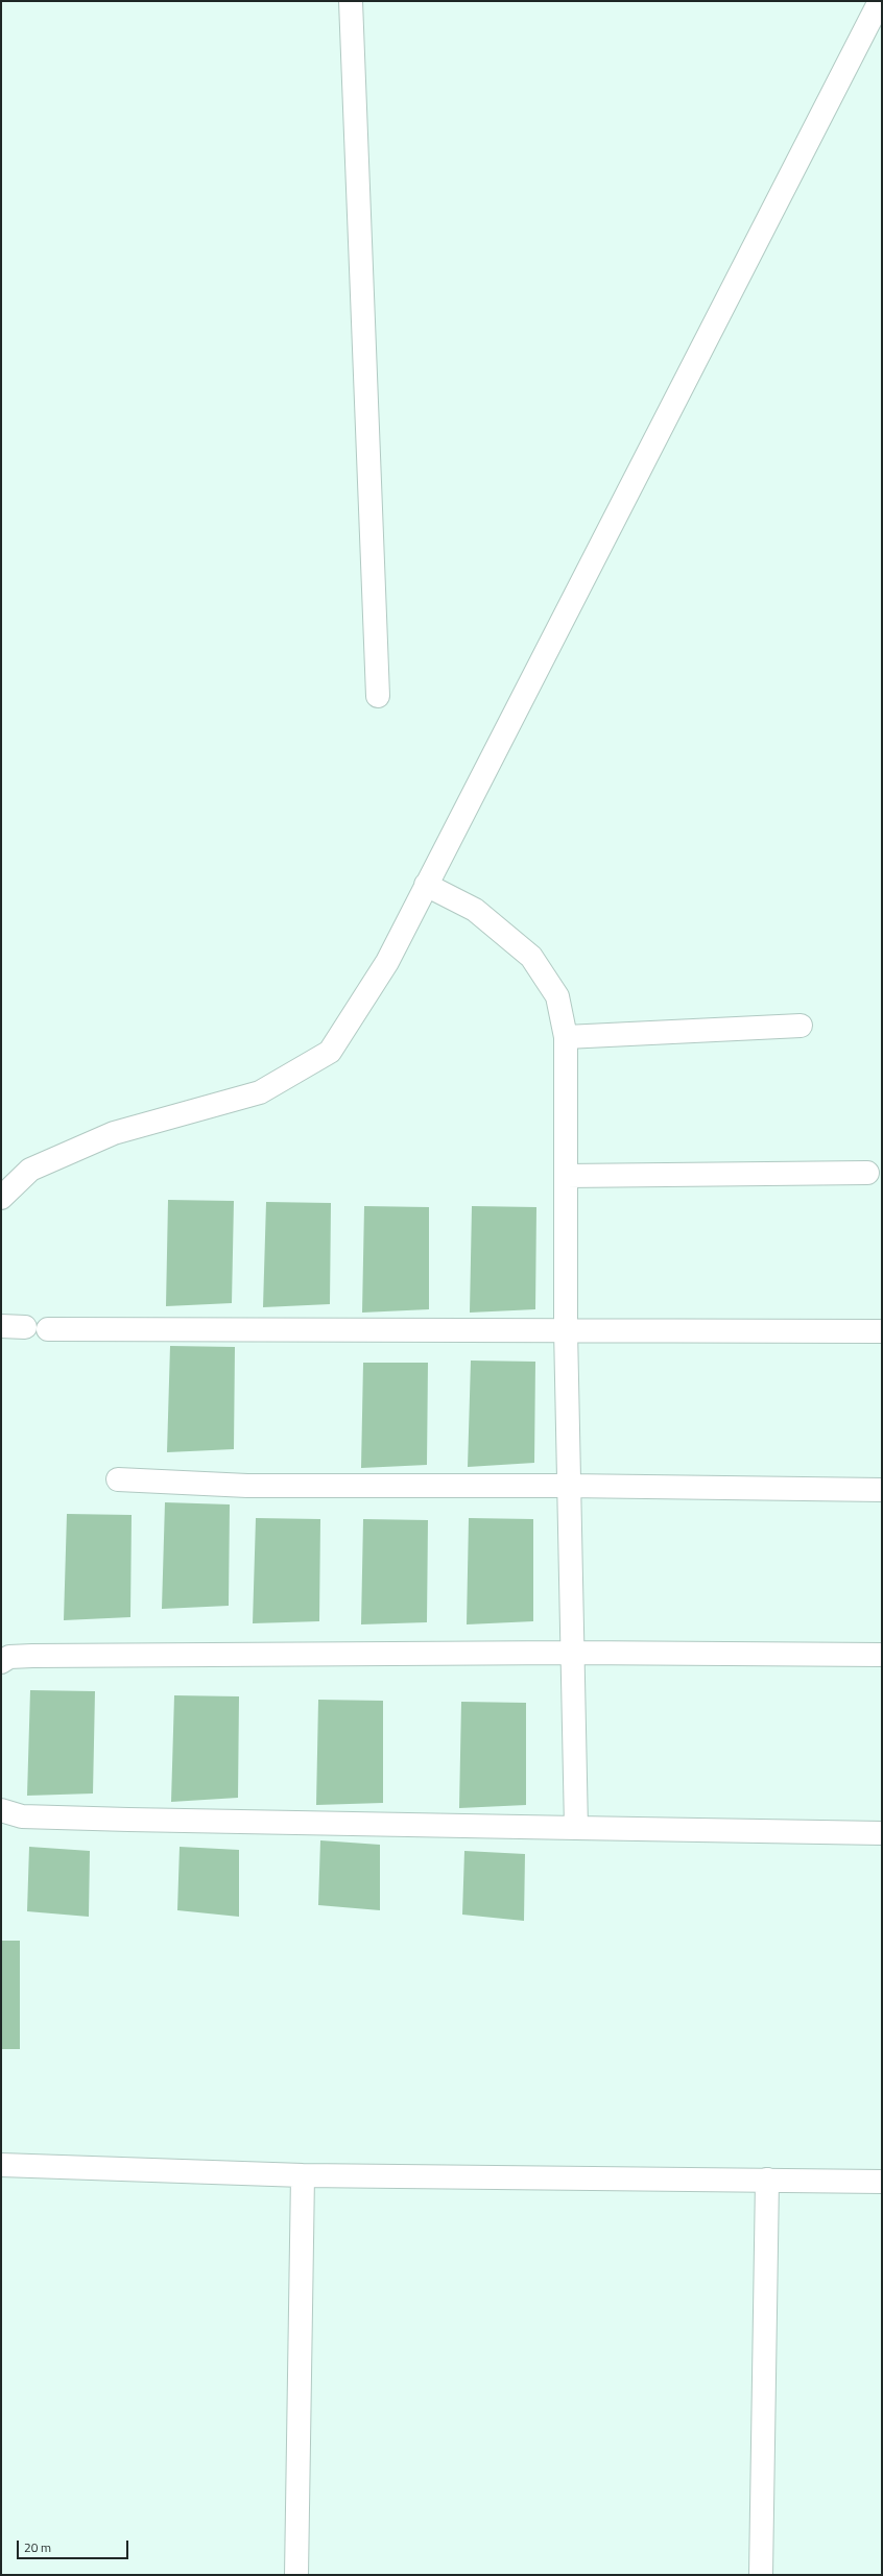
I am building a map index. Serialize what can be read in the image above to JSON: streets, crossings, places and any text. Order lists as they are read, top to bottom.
{
  "scale_bar": "20 m"
}
